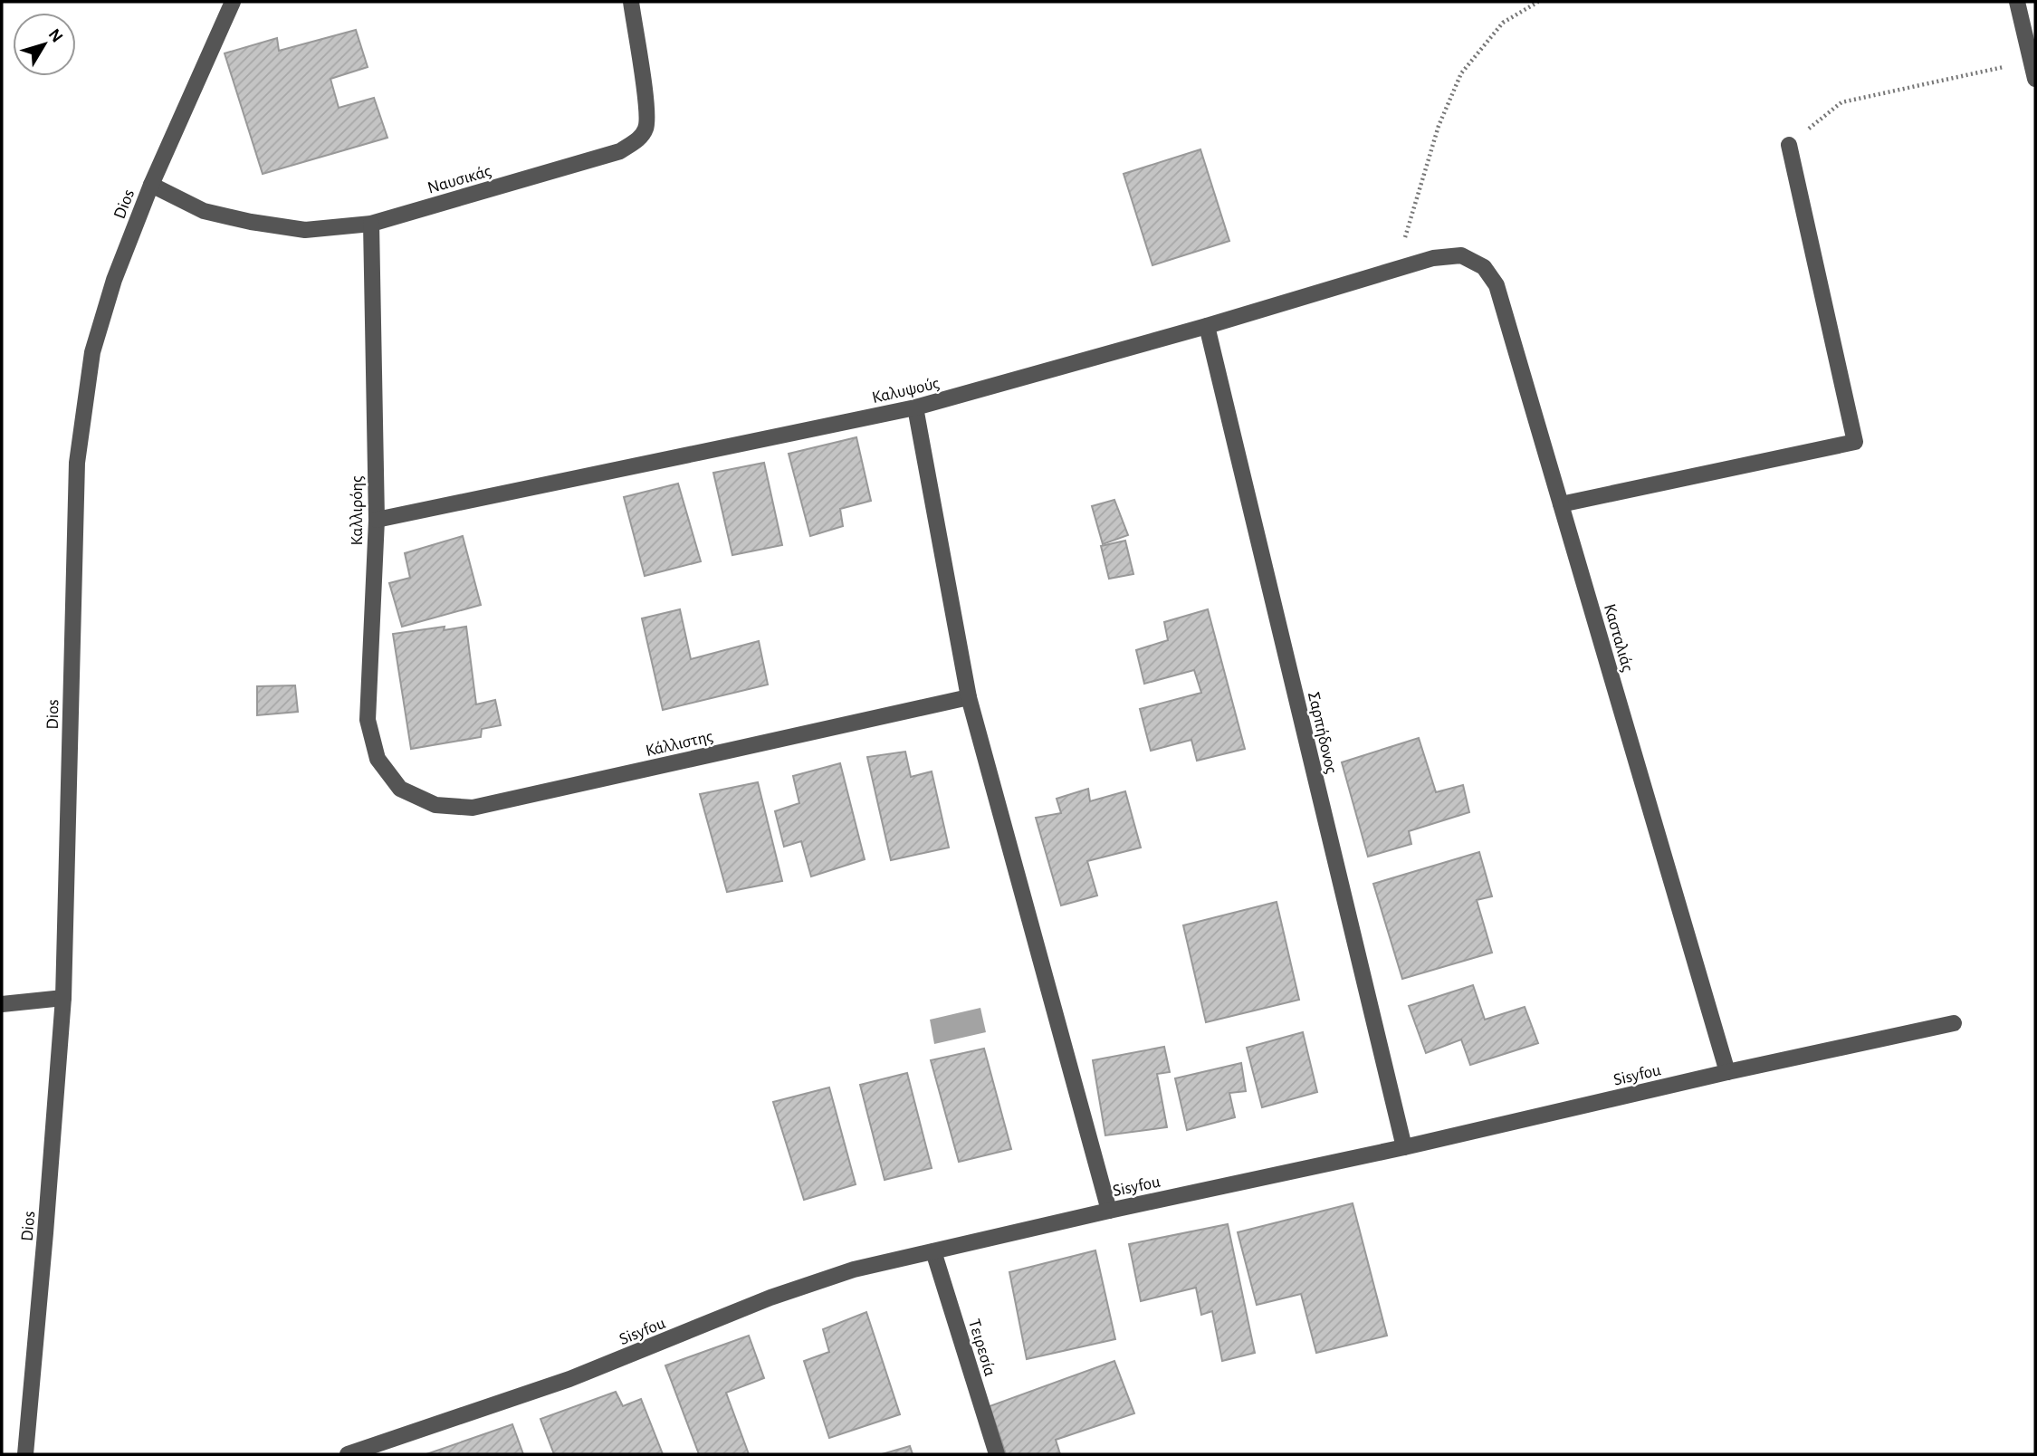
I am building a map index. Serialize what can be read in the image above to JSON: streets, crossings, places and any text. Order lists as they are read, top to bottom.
{
  "streets": {
    "street": [
      "Ναυσικάς",
      "Dios",
      "Καλυψούς",
      "Καλλιρόης",
      "Κασταλιάς",
      "Σαρπήδονος",
      "Κάλλιστης",
      "Sisyfou",
      "Τειρεσία"
    ]
  },
  "crossings": [
    ["Ναυσικάς", "Dios"],
    ["Ναυσικάς", "Καλλιρόης"],
    ["Καλυψούς", "Καλλιρόης"],
    ["Καλυψούς", "Κασταλιάς"],
    ["Καλυψούς", "Σαρπήδονος"],
    ["Καλλιρόης", "Κάλλιστης"],
    ["Κασταλιάς", "Sisyfou"],
    ["Σαρπήδονος", "Sisyfou"],
    ["Sisyfou", "Τειρεσία"]
  ],
  "north": "top right"
}
